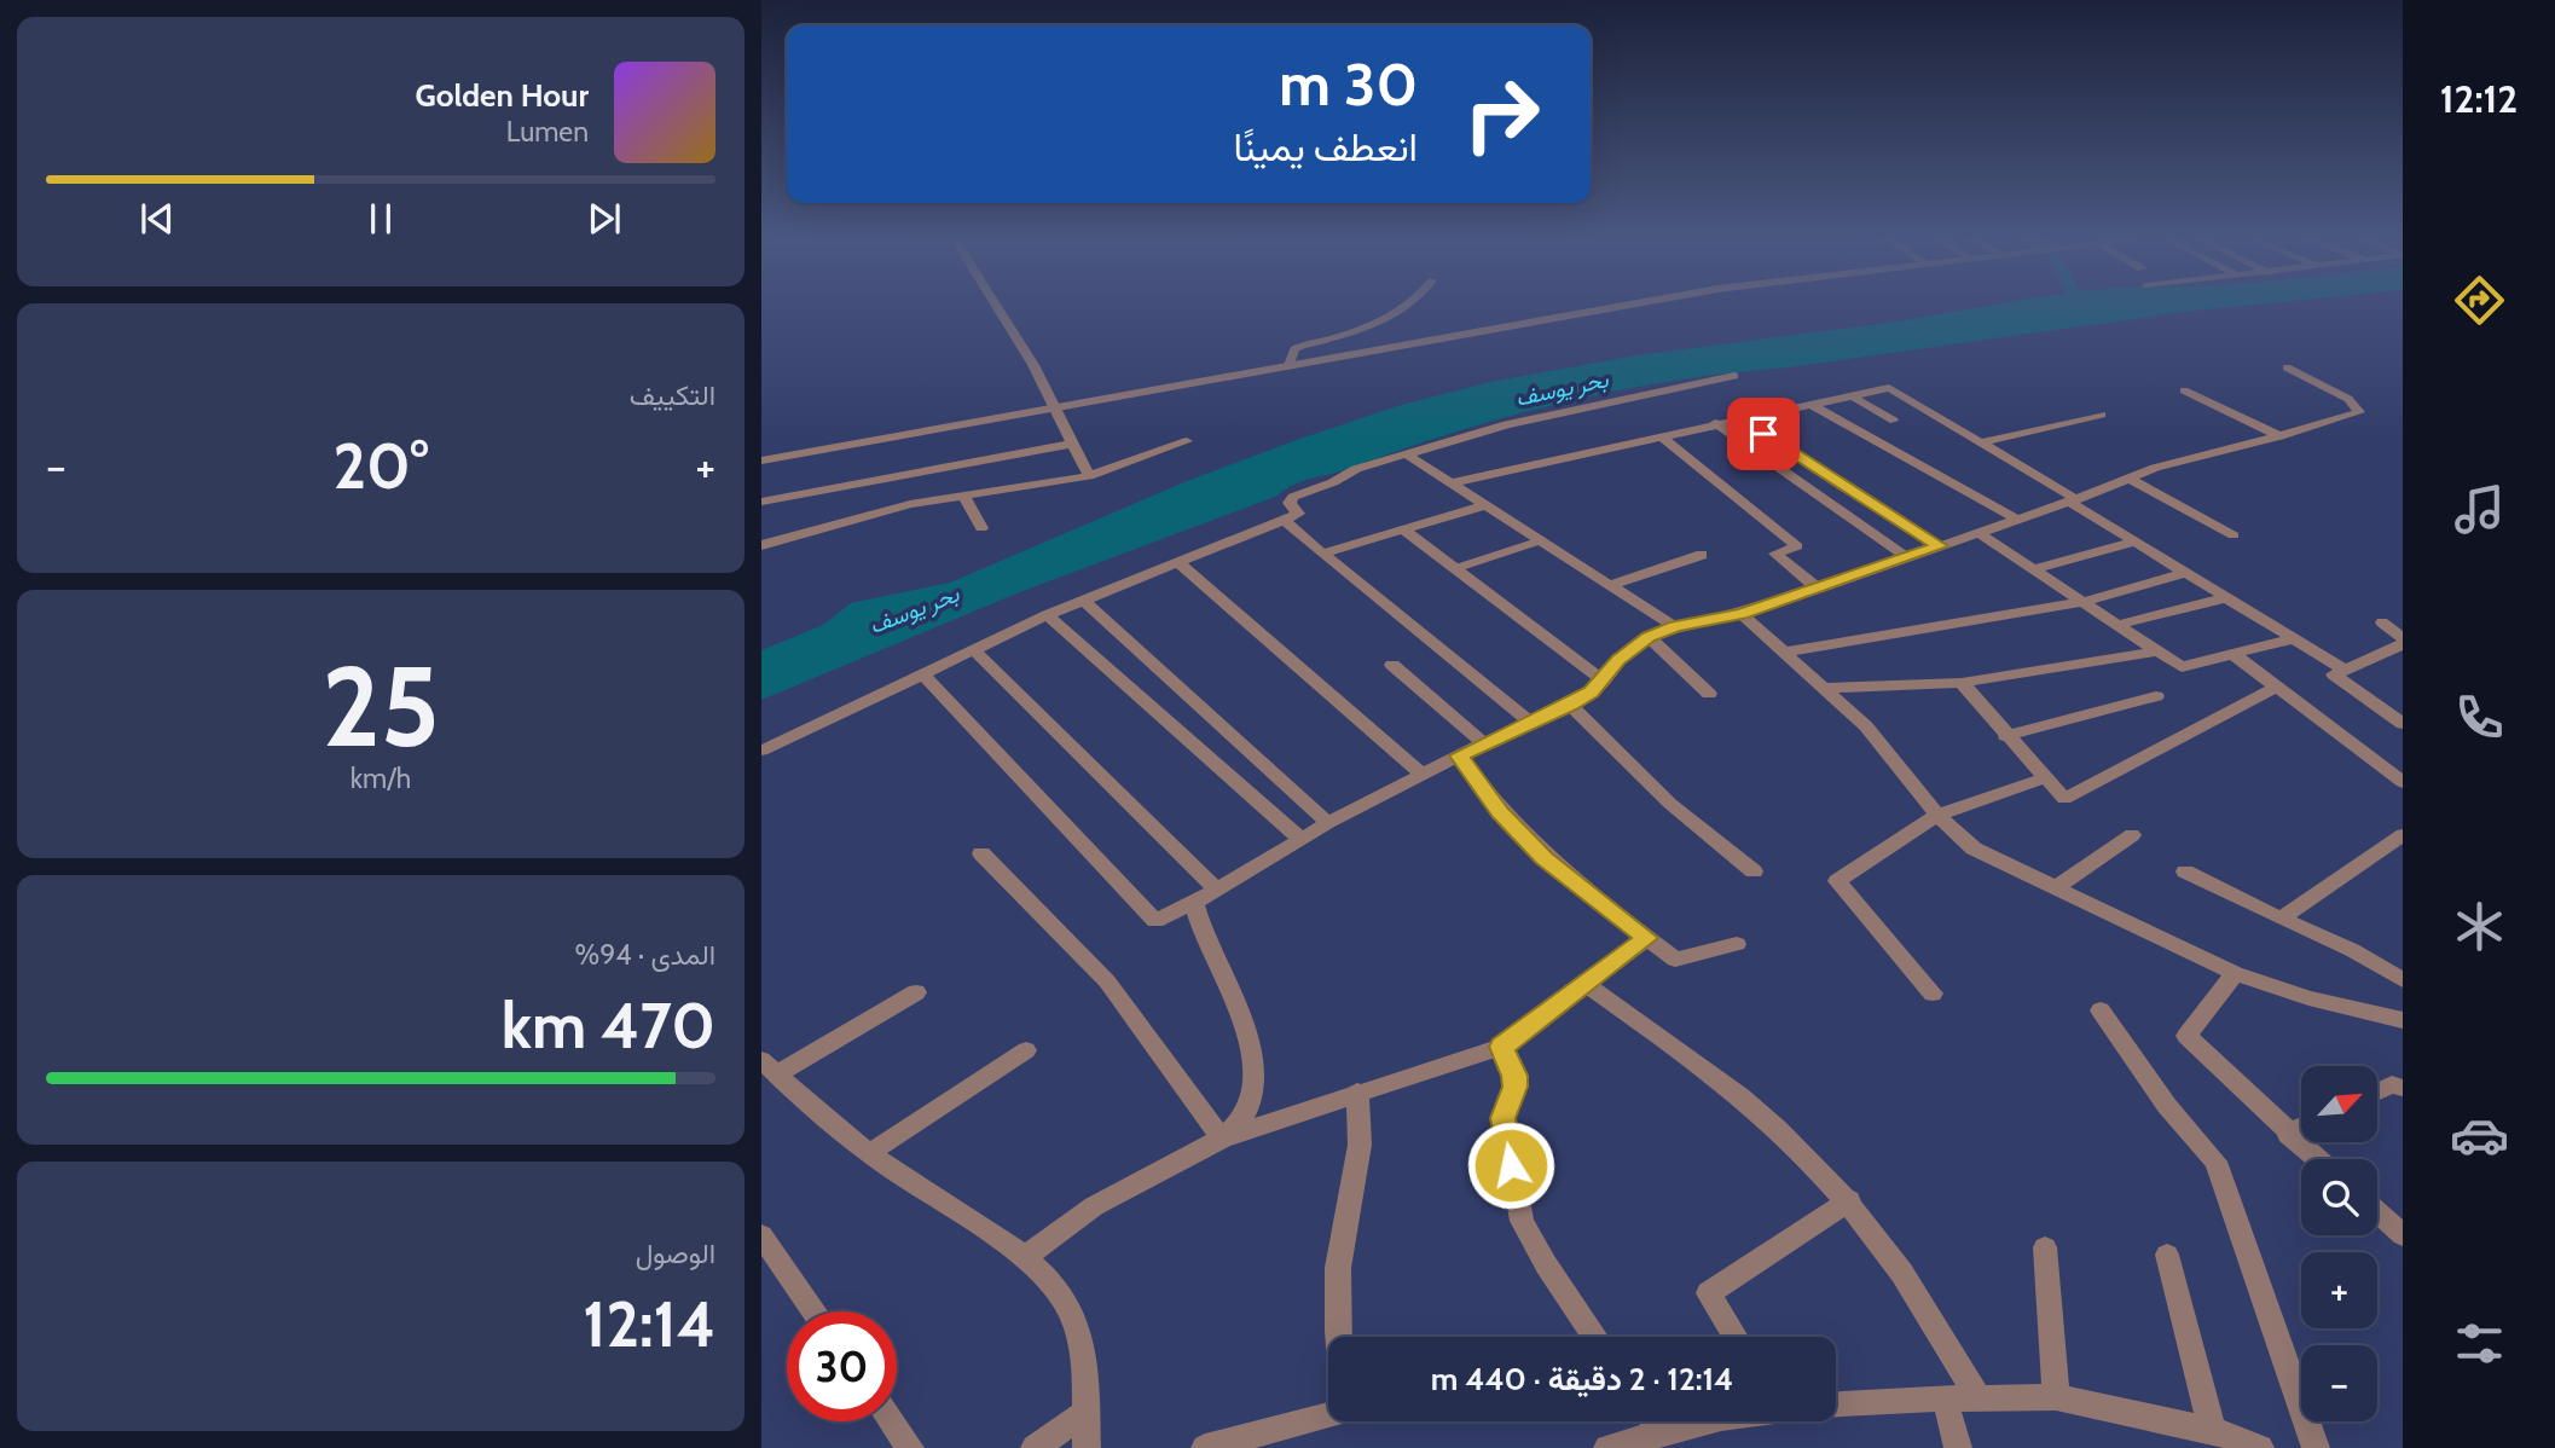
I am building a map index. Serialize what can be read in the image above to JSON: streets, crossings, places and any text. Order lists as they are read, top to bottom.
{
  "water": ["بحر يوسف"],
  "north": "top right",
  "page": {
    "tabs": "12:12",
    "turn": ["30 m", "انعطف يمينًا"],
    "song": ["Golden Hour", "Lumen"],
    "tile": [
      "التكييف",
      ["25", "km/h"],
      ["المدى · 94%", "470 km"],
      ["الوصول", "12:14"]
    ],
    "heat": ["−", "20°", "+"],
    "map_buttons": ["+", "−"],
    "limit": "30",
    "trip": "12:14 · 2 دقيقة · 440 m"
  }
}
